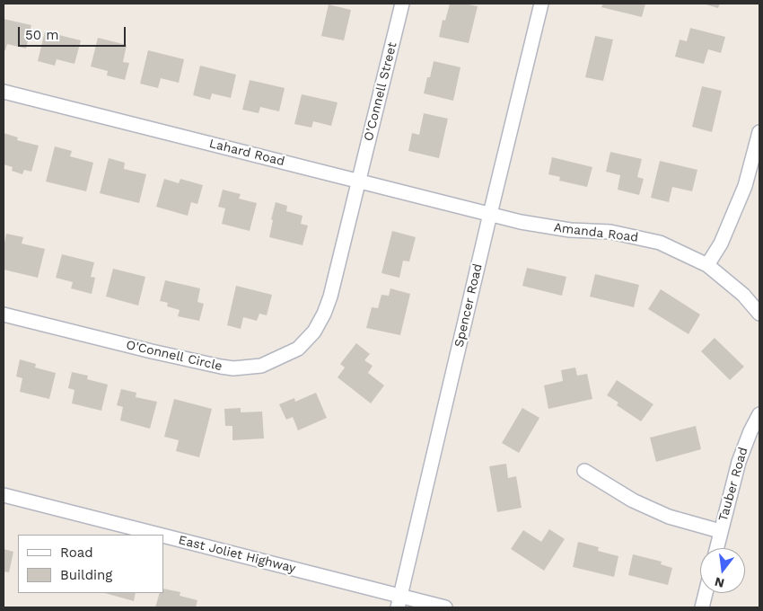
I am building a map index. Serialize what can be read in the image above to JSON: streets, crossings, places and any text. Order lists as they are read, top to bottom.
{
  "streets": {
    "street": [
      "O'Connell Street",
      "Lahard Road",
      "Amanda Road",
      "Spencer Road",
      "O'Connell Circle",
      "Tauber Road",
      "East Joliet Highway"
    ]
  },
  "crossings": [
    ["O'Connell Street", "Lahard Road"],
    ["O'Connell Street", "O'Connell Circle"],
    ["Lahard Road", "Amanda Road"],
    ["Lahard Road", "Spencer Road"],
    ["Lahard Road", "O'Connell Circle"],
    ["Amanda Road", "Spencer Road"],
    ["Spencer Road", "East Joliet Highway"]
  ],
  "legend": ["Road", "Building"],
  "scale_bar": "50 m",
  "north": "bottom"
}
